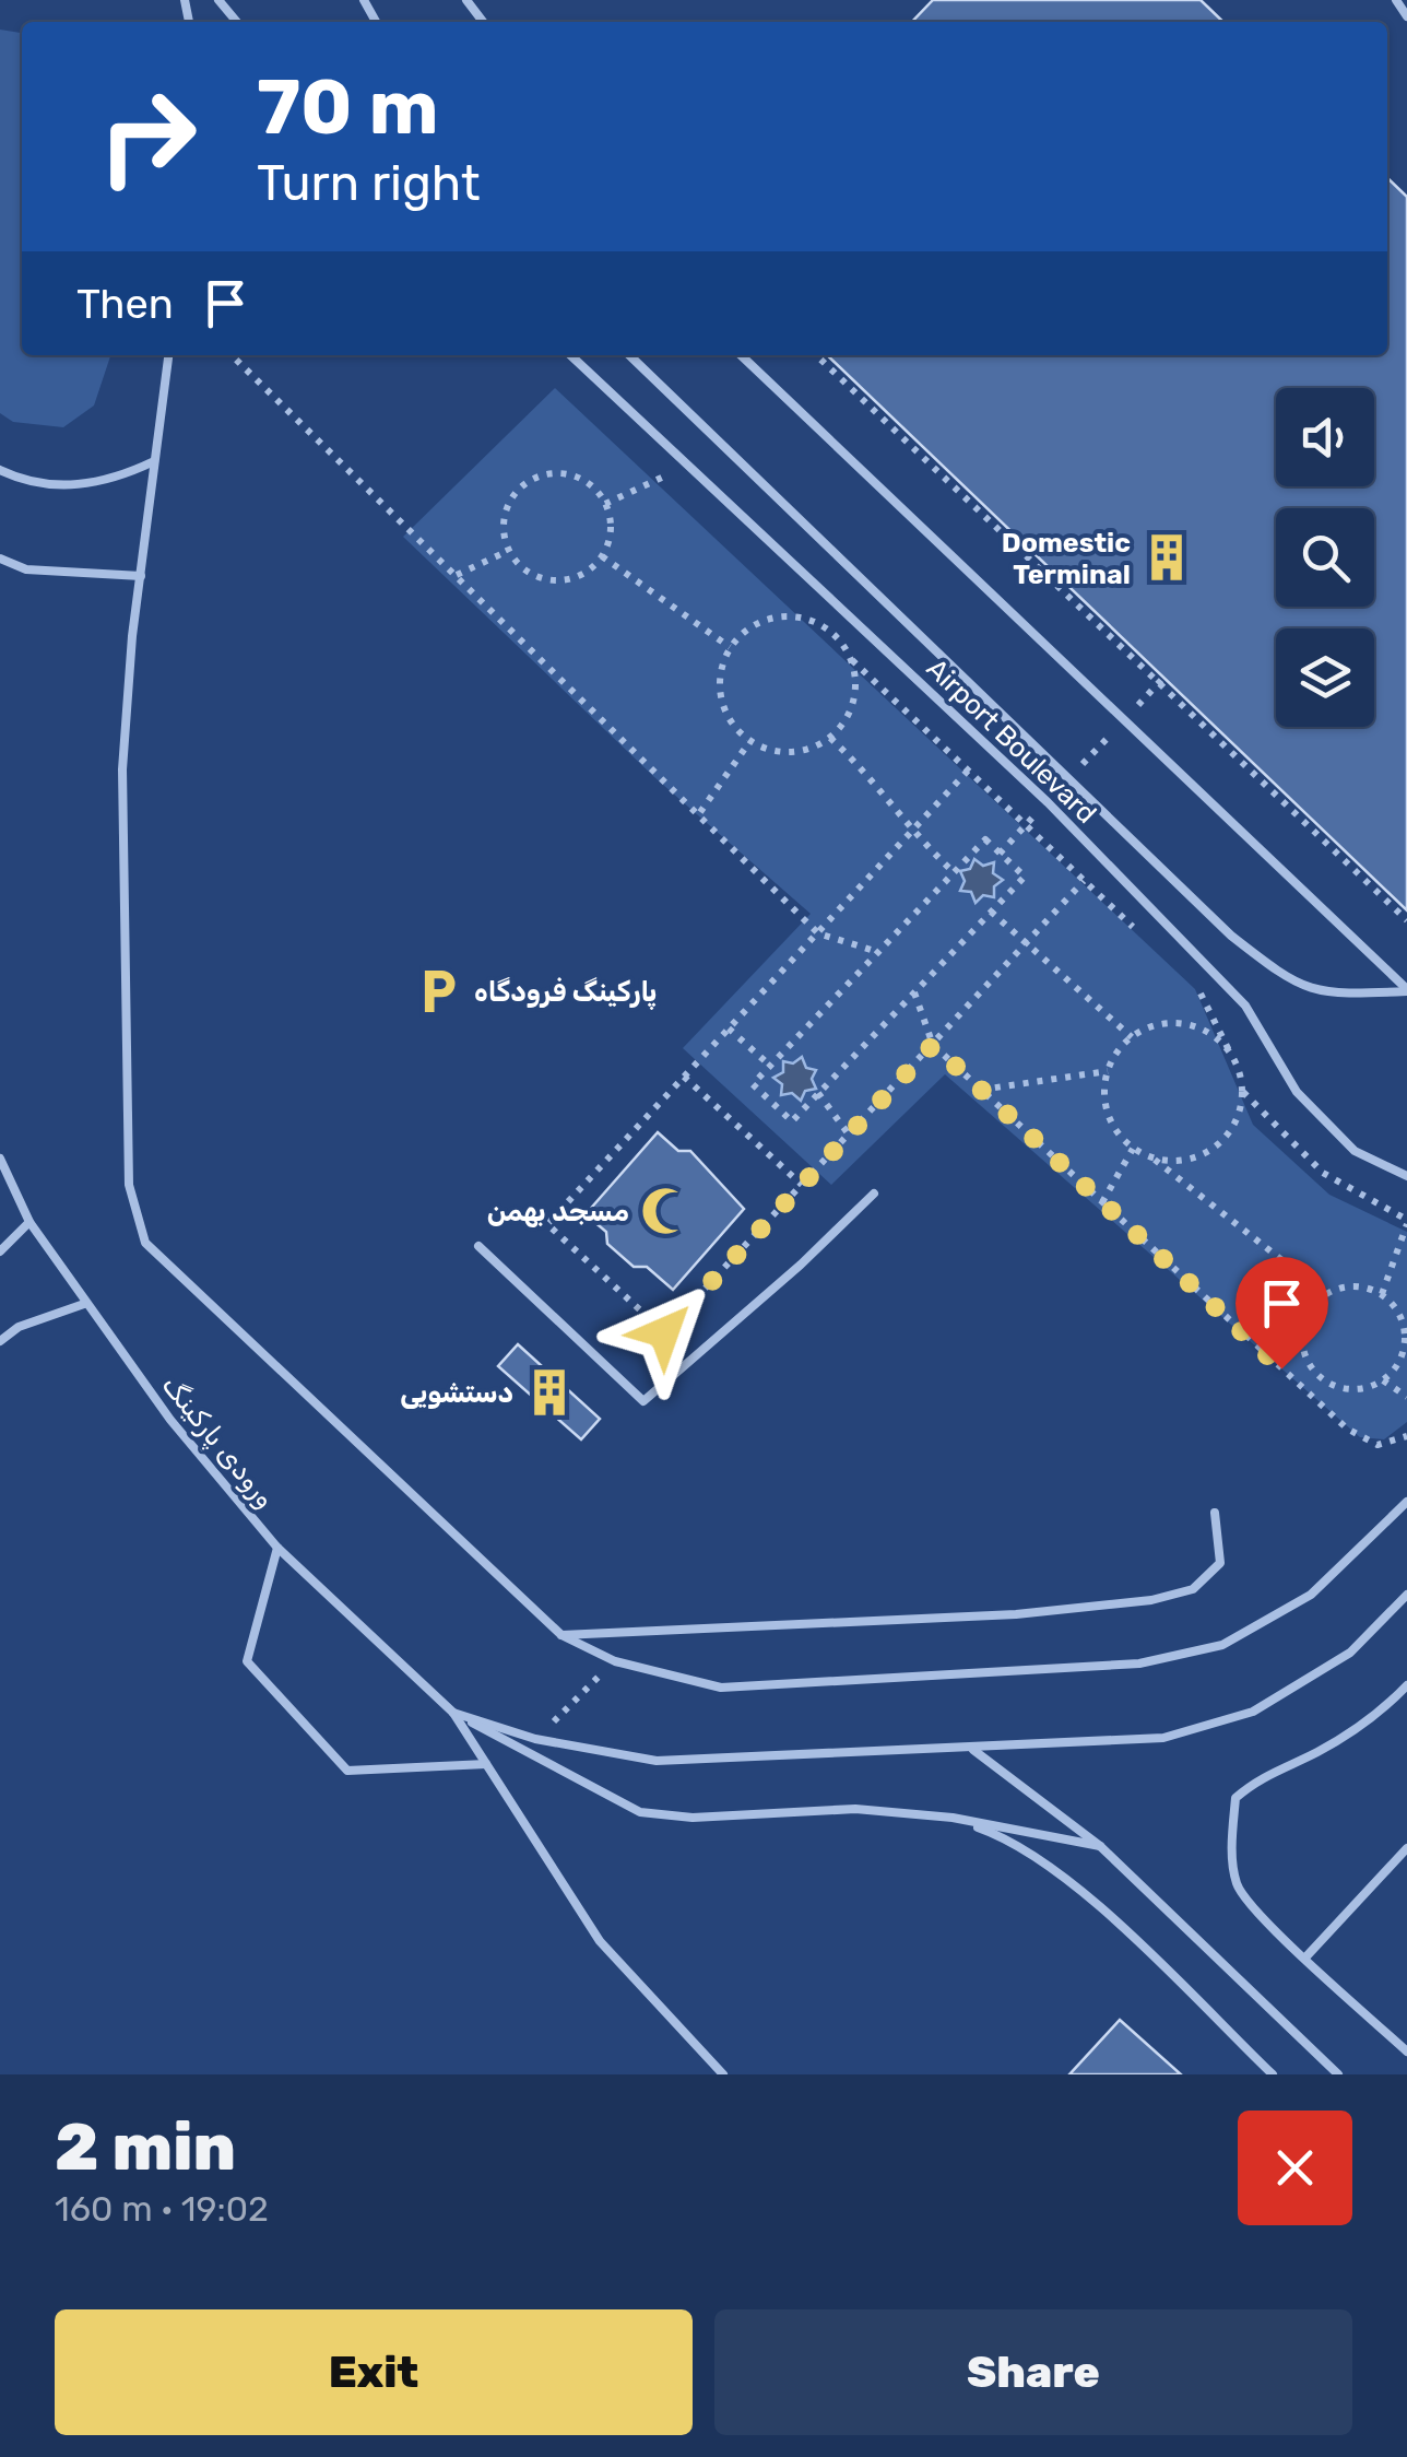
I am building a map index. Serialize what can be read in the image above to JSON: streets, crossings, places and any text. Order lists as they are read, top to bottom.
{
  "streets": {
    "lane": ["Airport Boulevard", "ورودی پارکینگ"]
  },
  "places": {
    "building": ["Domestic Terminal", "دستشویی"],
    "parking": ["پارکینگ فرودگاه"],
    "mosque": ["مسجد بهمن"]
  },
  "page": {
    "turn": ["70 m", "Turn right"],
    "then": "Then",
    "heading": ["2 min", "160 m · 19:02"],
    "buttons": ["Exit", "Share"]
  }
}
